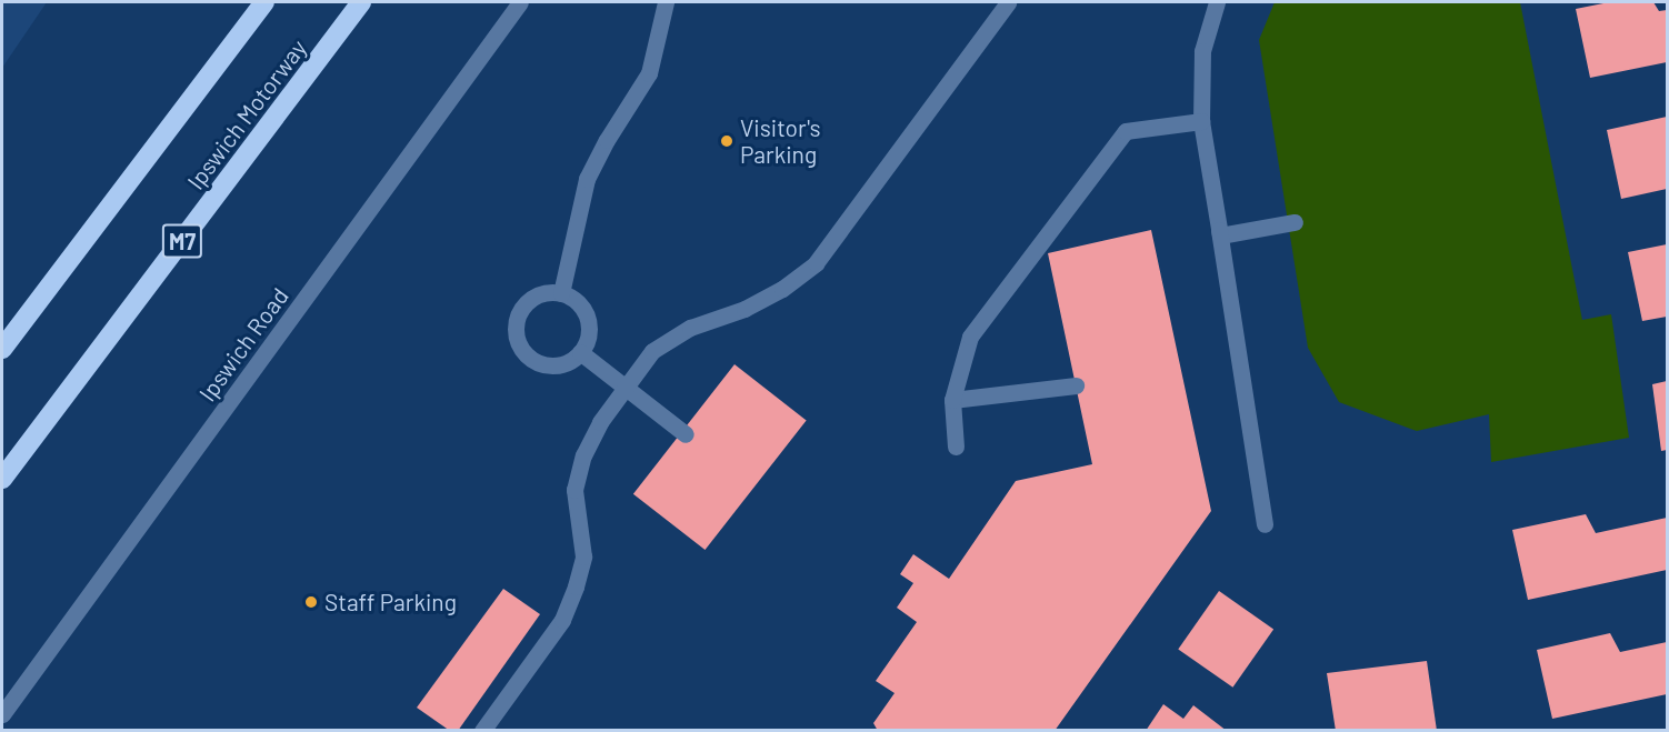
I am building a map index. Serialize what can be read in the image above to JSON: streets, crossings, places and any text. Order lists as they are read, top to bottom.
{
  "streets": {
    "highway": ["Ipswich Motorway", "M7"],
    "street": ["Ipswich Road"]
  },
  "places": ["Visitor's Parking", "Staff Parking"]
}
